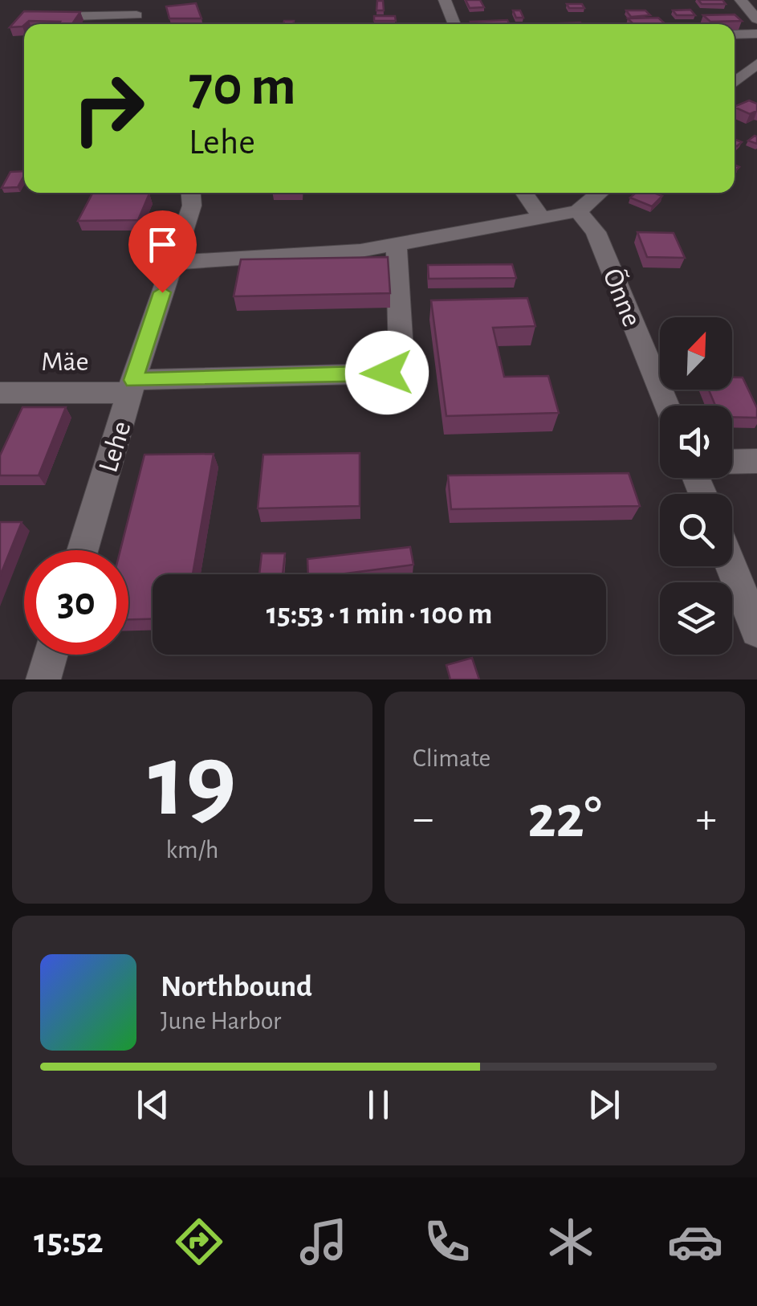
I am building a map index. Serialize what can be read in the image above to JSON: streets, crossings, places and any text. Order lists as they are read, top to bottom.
{
  "streets": {
    "street": ["Õnne", "Mäe", "Lehe"]
  },
  "crossings": [
    ["Mäe", "Lehe"]
  ],
  "north": "top right",
  "page": {
    "turn": ["70 m", "Lehe"],
    "limit": "30",
    "trip": "15:53 · 1 min · 100 m",
    "tile": [
      ["19", "km/h"],
      "Climate"
    ],
    "heat": ["−", "22°", "+"],
    "song": ["Northbound", "June Harbor"],
    "tabs": "15:52"
  }
}
